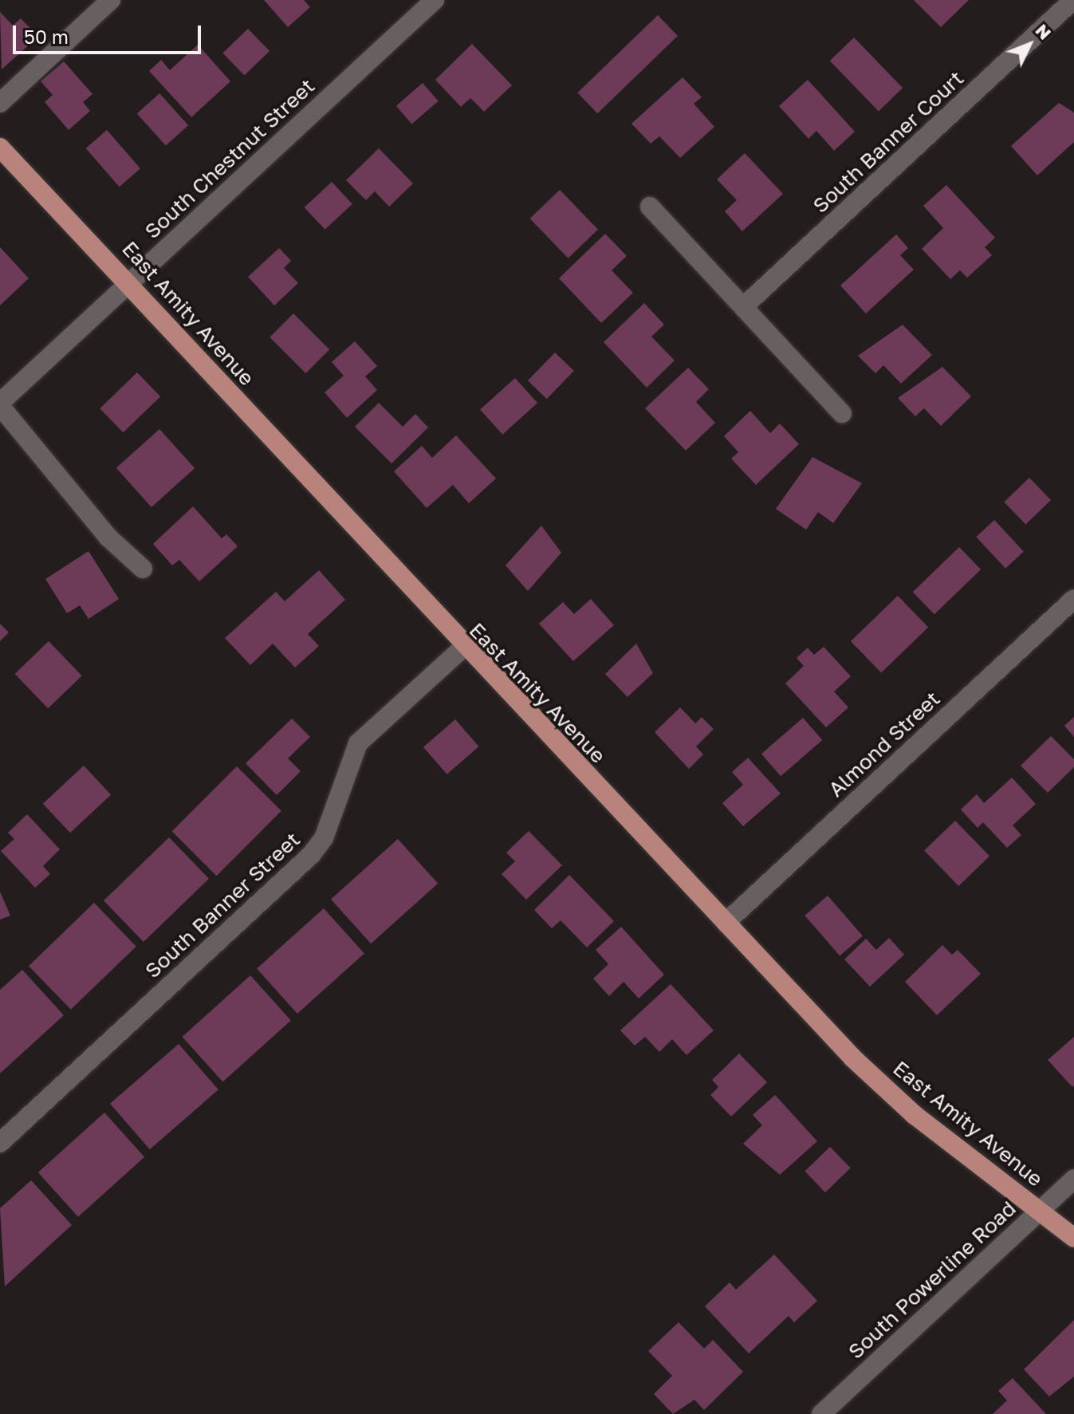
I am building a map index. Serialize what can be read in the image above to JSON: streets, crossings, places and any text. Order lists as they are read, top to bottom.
{
  "streets": {
    "main road": ["East Amity Avenue"],
    "street": [
      "South Banner Court",
      "South Chestnut Street",
      "Almond Street",
      "South Banner Street",
      "South Powerline Road"
    ]
  },
  "crossings": [
    ["South Chestnut Street", "East Amity Avenue"],
    ["East Amity Avenue", "Almond Street"],
    ["East Amity Avenue", "South Banner Street"],
    ["East Amity Avenue", "South Powerline Road"]
  ],
  "scale_bar": "50 m",
  "north": "top right"
}
